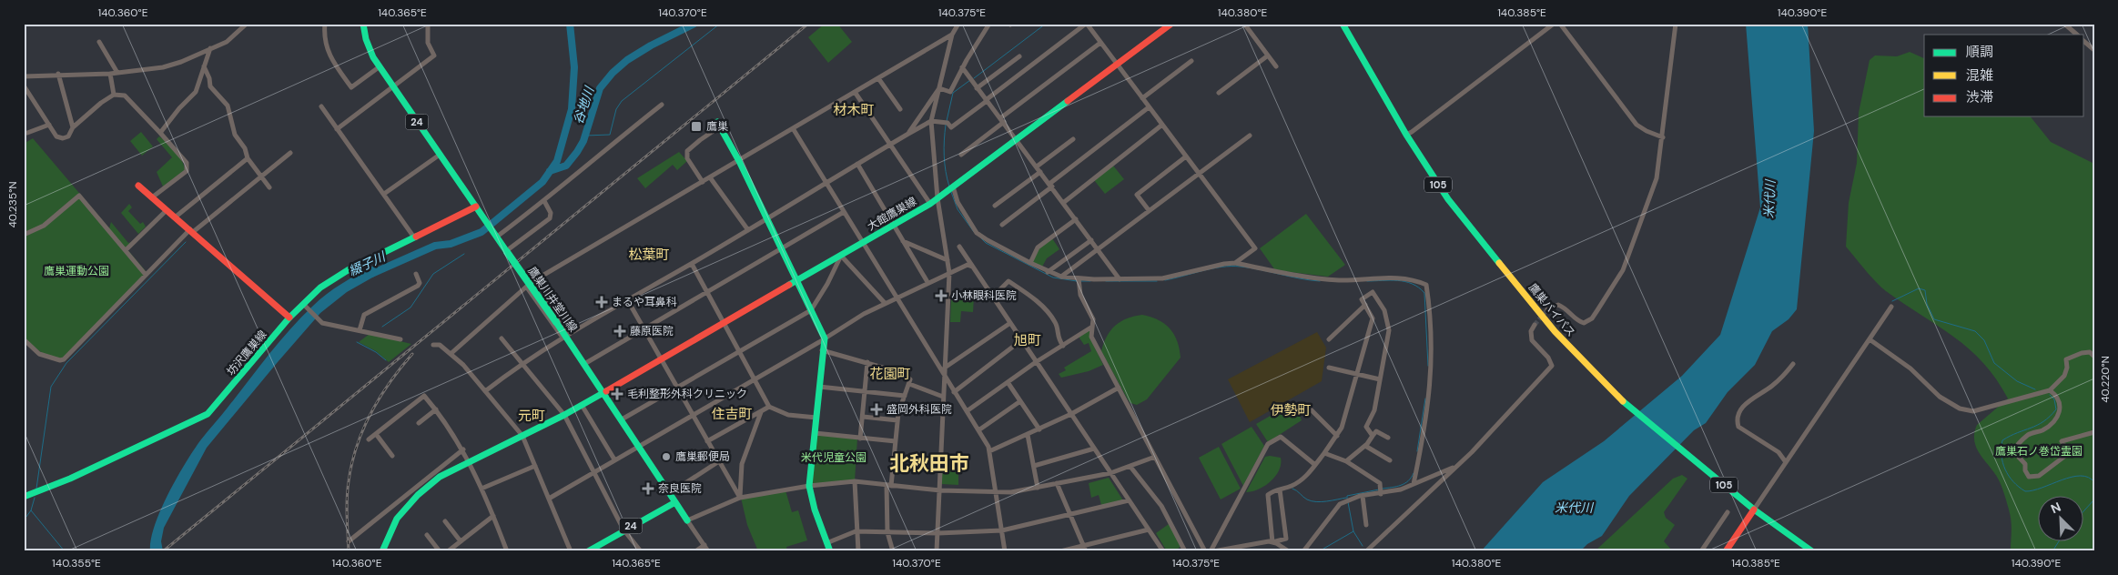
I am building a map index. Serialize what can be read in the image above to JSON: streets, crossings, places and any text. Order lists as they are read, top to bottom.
{
  "streets": {
    "main road": [
      "24",
      "105",
      "大館鷹巣線",
      "鷹巣川井堂川線",
      "鷹巣バイパス",
      "坊沢鷹巣線"
    ]
  },
  "crossings": [
    ["24", "鷹巣川井堂川線"],
    ["大館鷹巣線", "鷹巣川井堂川線"],
    ["鷹巣川井堂川線", "坊沢鷹巣線"]
  ],
  "districts": [
    "材木町",
    "松葉町",
    "旭町",
    "花園町",
    "伊勢町",
    "住吉町",
    "元町",
    "北秋田市"
  ],
  "water": ["谷地川", "米代川", "綴子川"],
  "parks": ["鷹巣運動公園", "鷹巣石ノ巻岱霊園", "米代児童公園"],
  "places": {
    "transit": ["鷹巣"],
    "health": [
      "小林眼科医院",
      "まるや耳鼻科",
      "藤原医院",
      "毛利整形外科クリニック",
      "盛岡外科医院",
      "奈良医院"
    ],
    "other": ["鷹巣郵便局"]
  },
  "legend": ["順調", "混雑", "渋滞"],
  "north": "top left",
  "coordinates": [
    "140.360°E",
    "140.365°E",
    "140.370°E",
    "140.375°E",
    "140.380°E",
    "140.385°E",
    "140.390°E",
    "40.235°N",
    "40.220°N",
    "140.355°E"
  ]
}
